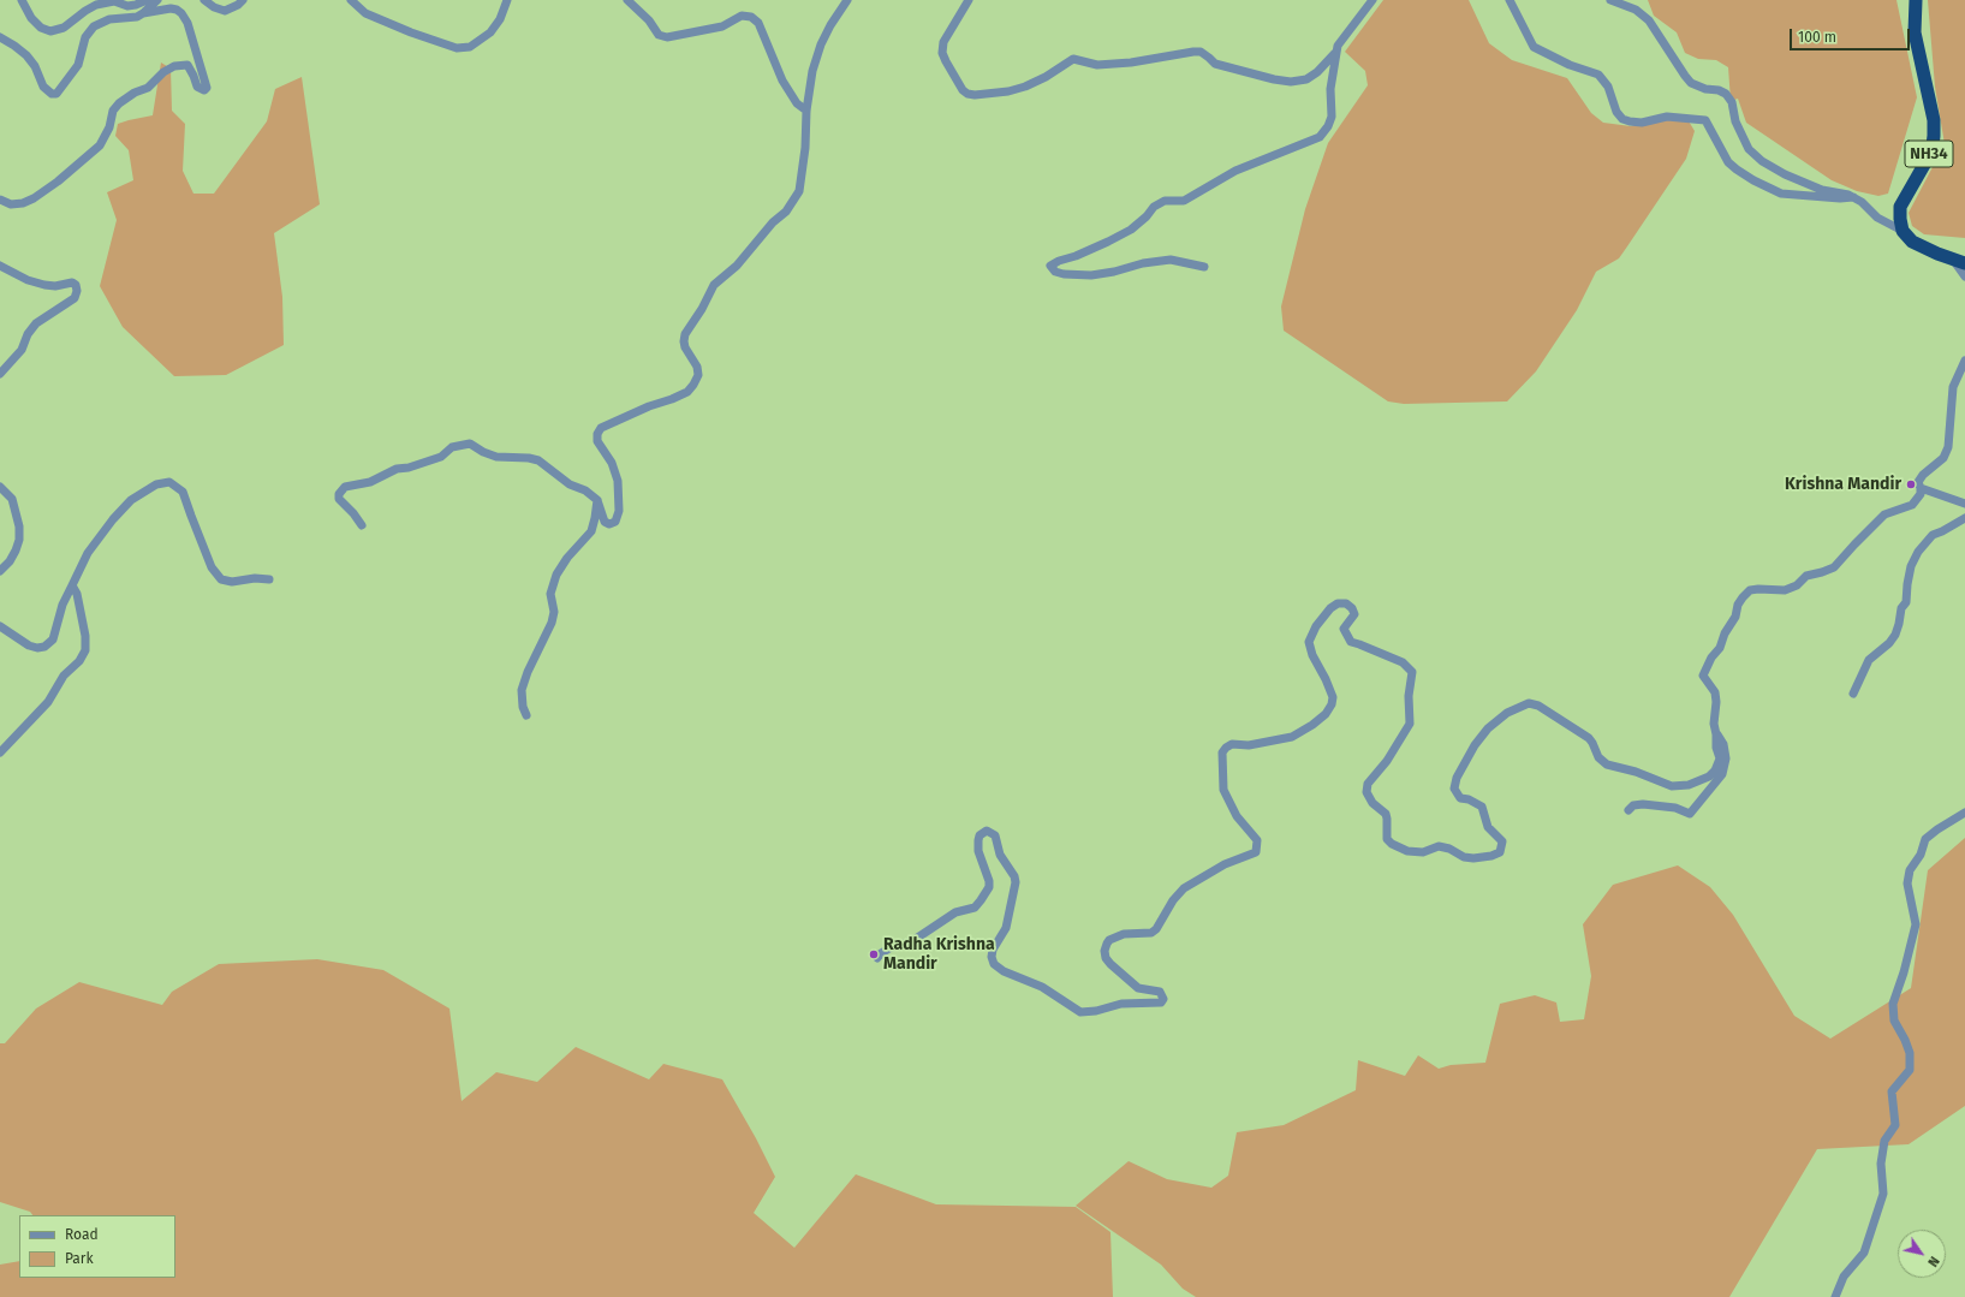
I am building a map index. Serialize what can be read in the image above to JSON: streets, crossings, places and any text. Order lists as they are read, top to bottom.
{
  "streets": {
    "highway": ["NH34"]
  },
  "places": ["Krishna Mandir", "Radha Krishna Mandir"],
  "legend": ["Road", "Park"],
  "scale_bar": "100 m",
  "north": "bottom right"
}
